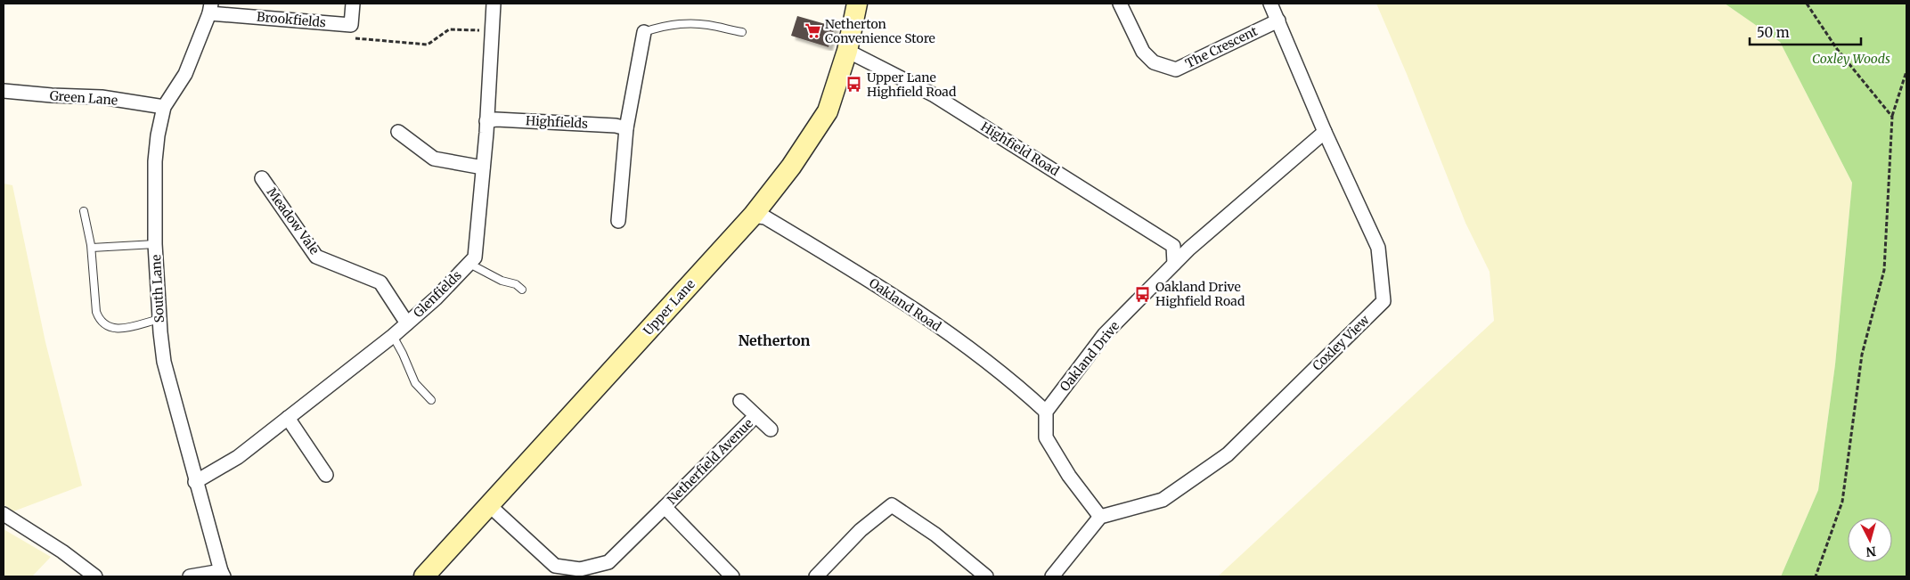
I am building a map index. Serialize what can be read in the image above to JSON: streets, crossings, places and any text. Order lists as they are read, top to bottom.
{
  "streets": {
    "main road": ["Upper Lane"],
    "street": [
      "Brookfields",
      "The Crescent",
      "Green Lane",
      "Highfields",
      "Highfield Road",
      "Meadow Vale",
      "South Lane",
      "Glenfields",
      "Oakland Road",
      "Coxley View",
      "Oakland Drive",
      "Netherfield Avenue"
    ]
  },
  "crossings": [
    ["Brookfields", "South Lane"],
    ["The Crescent", "Coxley View"],
    ["Green Lane", "South Lane"],
    ["Highfields", "Glenfields"],
    ["Highfield Road", "Upper Lane"],
    ["Highfield Road", "Oakland Drive"],
    ["Meadow Vale", "Glenfields"],
    ["South Lane", "Glenfields"],
    ["Oakland Road", "Upper Lane"],
    ["Oakland Road", "Oakland Drive"],
    ["Upper Lane", "Netherfield Avenue"],
    ["Coxley View", "Oakland Drive"]
  ],
  "districts": ["Netherton"],
  "parks": ["Coxley Woods"],
  "places": {
    "supermarket": ["Netherton Convenience Store"],
    "bus stop": ["Upper Lane Highfield Road", "Oakland Drive Highfield Road"]
  },
  "scale_bar": "50 m",
  "north": "bottom"
}
